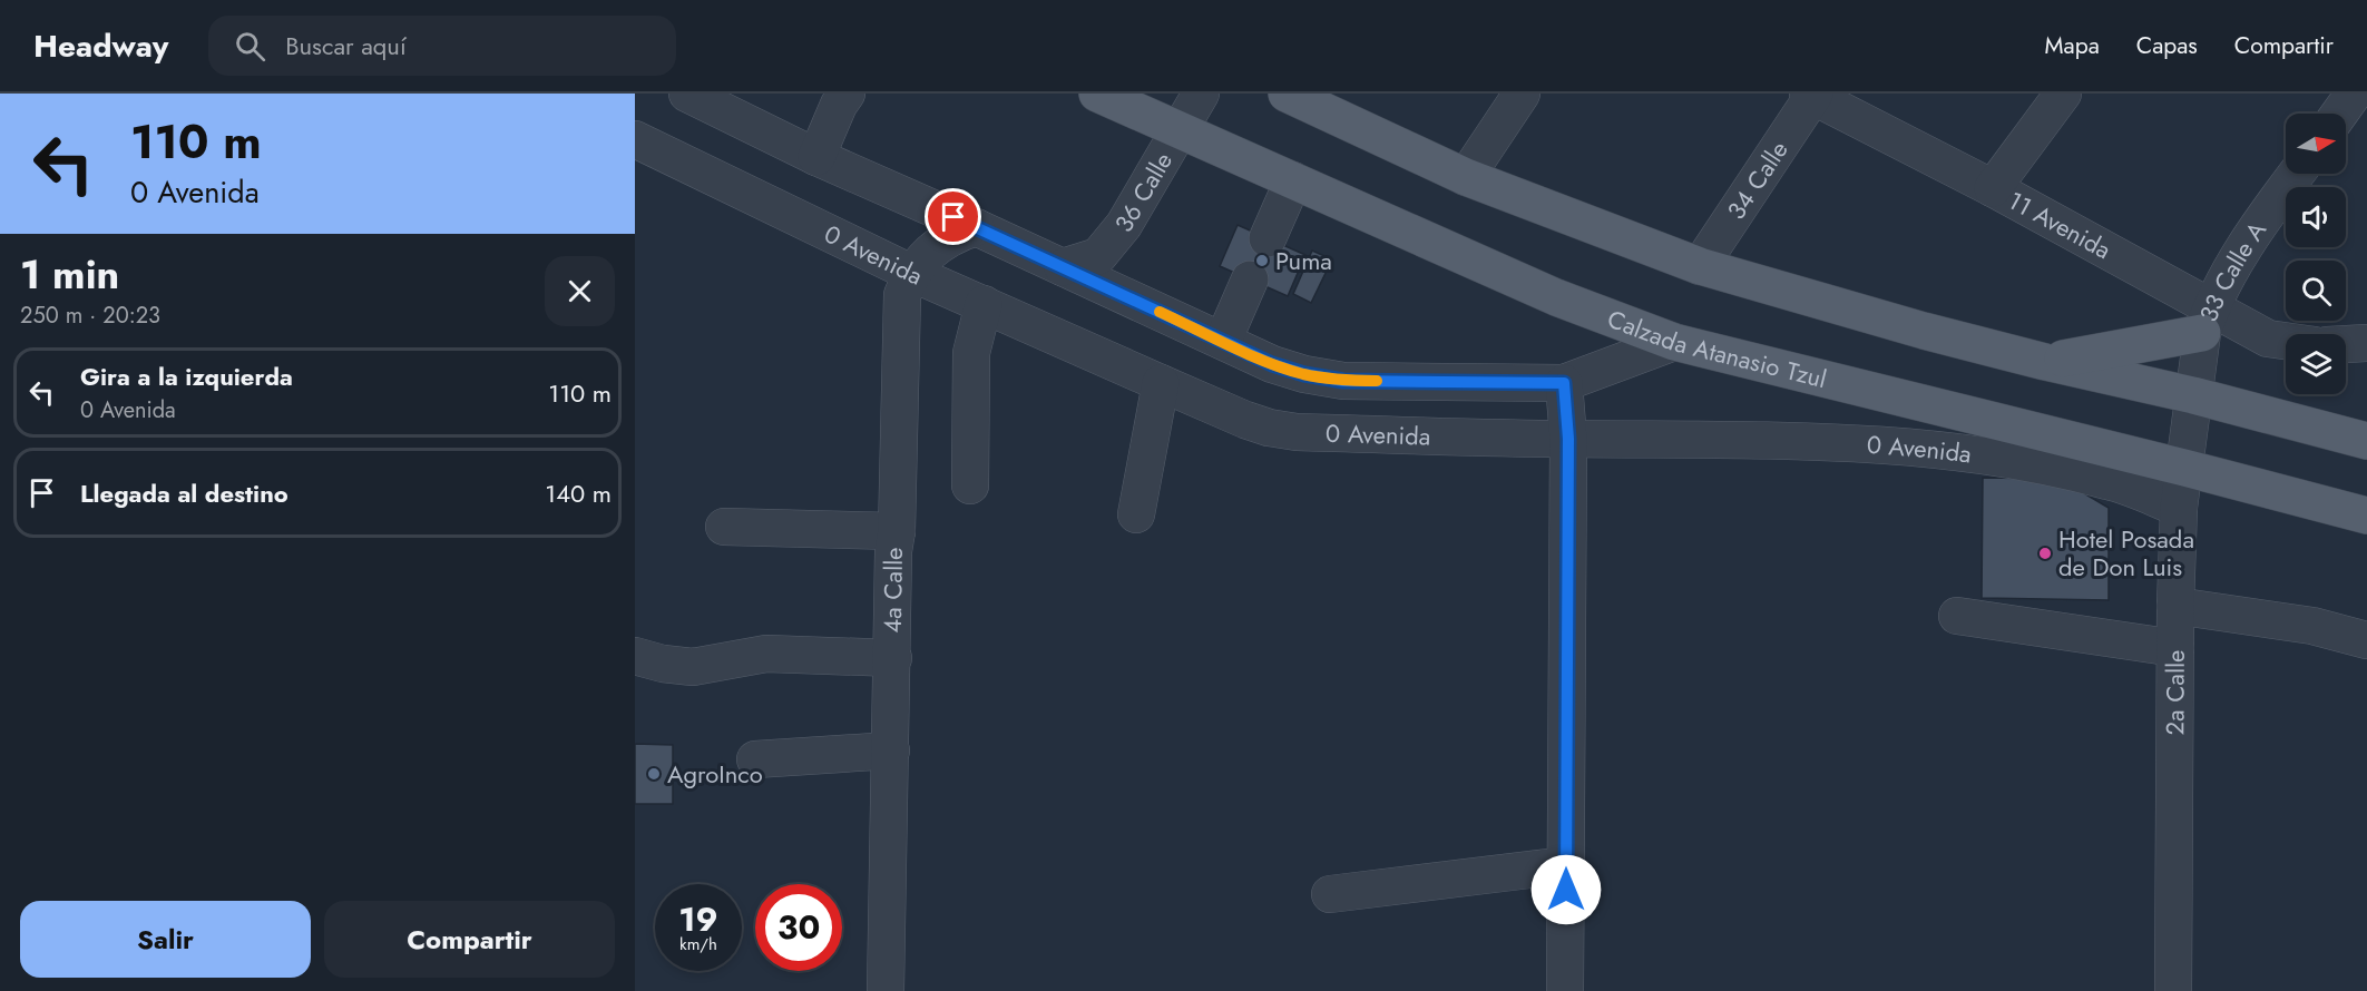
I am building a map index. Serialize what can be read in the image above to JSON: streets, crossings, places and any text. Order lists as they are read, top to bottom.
{
  "streets": {
    "main road": ["Calzada Atanasio Tzul"],
    "street": [
      "34 Calle",
      "36 Calle",
      "11 Avenida",
      "0 Avenida",
      "33 Calle A",
      "4a Calle",
      "2a Calle"
    ]
  },
  "crossings": [
    ["34 Calle", "11 Avenida"],
    ["36 Calle", "0 Avenida"],
    ["36 Calle", "Calzada Atanasio Tzul"],
    ["11 Avenida", "33 Calle A"],
    ["0 Avenida", "Calzada Atanasio Tzul"],
    ["0 Avenida", "4a Calle"],
    ["0 Avenida", "2a Calle"],
    ["33 Calle A", "2a Calle"],
    ["Calzada Atanasio Tzul", "2a Calle"]
  ],
  "places": ["Puma", "Hotel Posada de Don Luis", "AgroInco"],
  "north": "right",
  "page": {
    "header": "Headway",
    "search": "Buscar aquí",
    "nav": ["Mapa", "Capas", "Compartir"],
    "turn": ["110 m", "0 Avenida"],
    "heading": ["1 min", "250 m · 20:23"],
    "list": [
      {
        "name": "Gira a la izquierda",
        "note": "0 Avenida",
        "value": "110 m"
      },
      {
        "name": "Llegada al destino",
        "value": "140 m"
      }
    ],
    "speed": "19 km/h",
    "limit": "30",
    "buttons": ["Salir", "Compartir"]
  }
}
